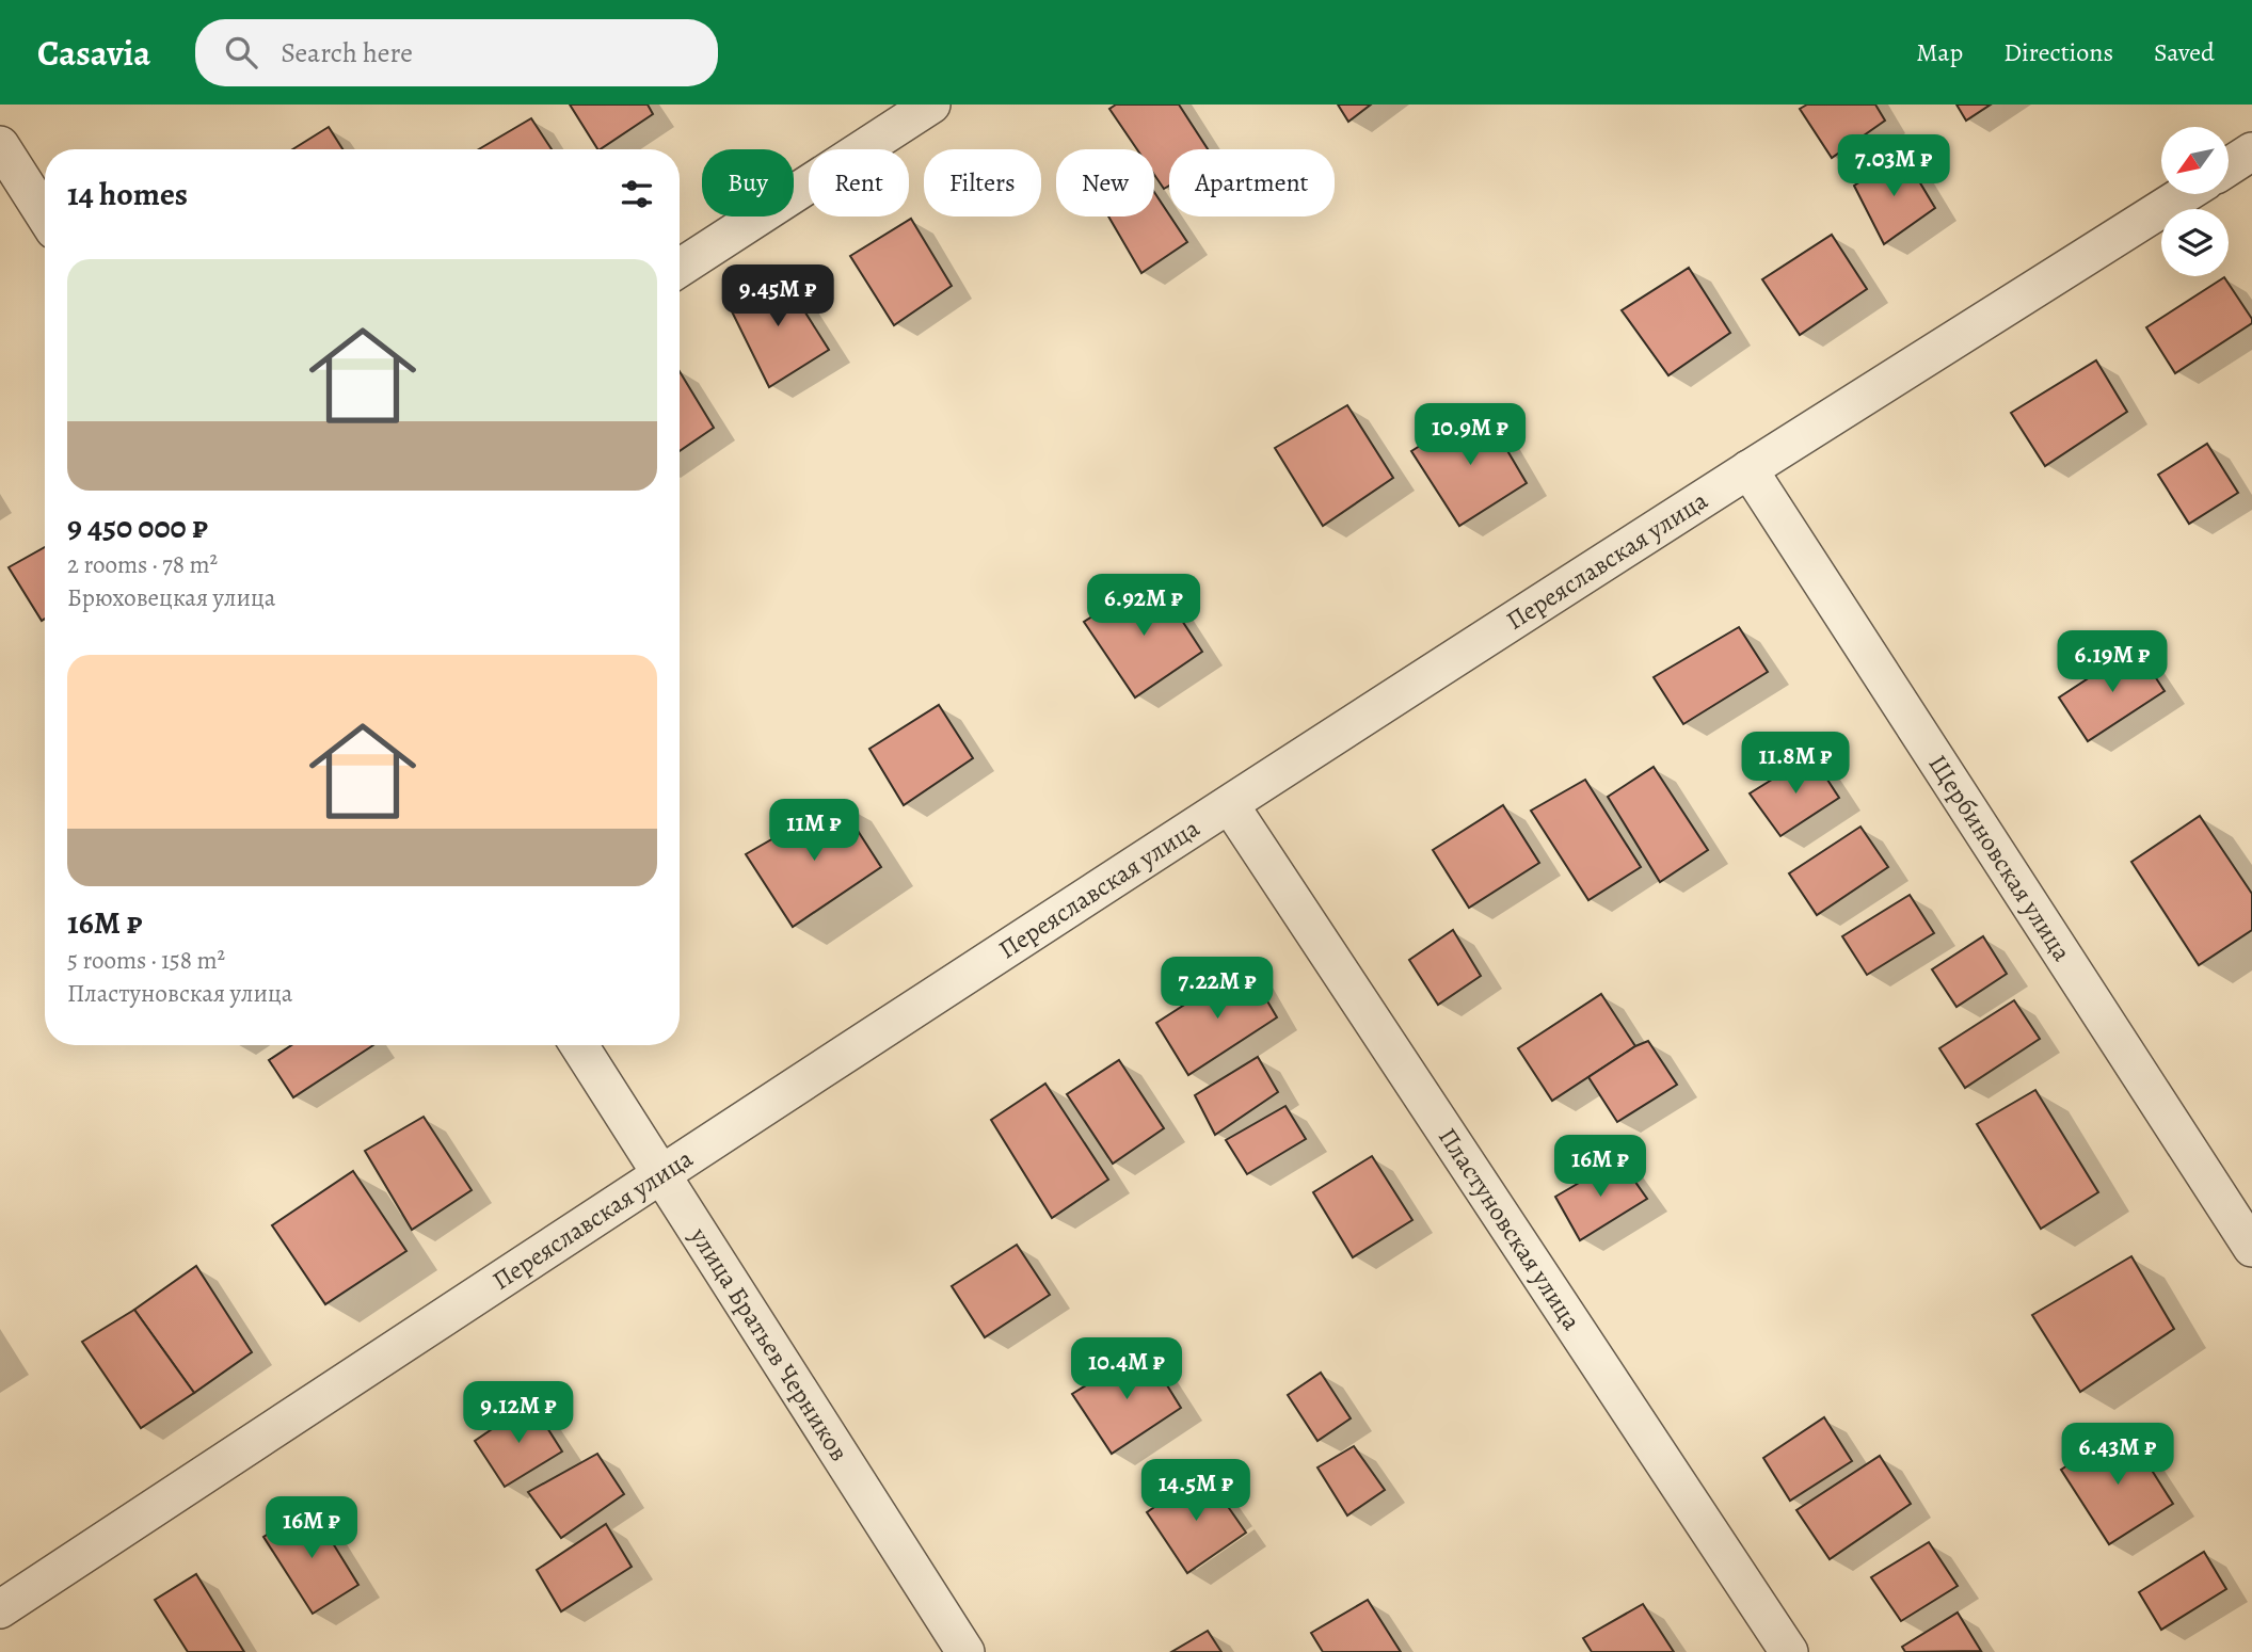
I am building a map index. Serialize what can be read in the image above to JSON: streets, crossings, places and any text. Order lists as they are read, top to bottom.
{
  "streets": {
    "street": [
      "Переяславская улица",
      "Щербиновская улица",
      "Пластуновская улица",
      "улица Братьев Черников"
    ]
  },
  "crossings": [
    ["Переяславская улица", "Щербиновская улица"],
    ["Переяславская улица", "Пластуновская улица"],
    ["Переяславская улица", "улица Братьев Черников"]
  ],
  "north": "bottom left",
  "page": {
    "header": "Casavia",
    "search": "Search here",
    "nav": ["Map", "Directions", "Saved"],
    "price": [
      "7.03M ₽",
      "9.45M ₽",
      "10.9M ₽",
      "6.92M ₽",
      "6.19M ₽",
      "11.8M ₽",
      "11M ₽",
      "7.22M ₽",
      "16M ₽",
      "10.4M ₽",
      "9.12M ₽",
      "6.43M ₽",
      "14.5M ₽",
      "16M ₽"
    ],
    "chip": [
      "Buy",
      "Rent",
      "Filters",
      "New",
      "Apartment"
    ],
    "heading": "14 homes",
    "list": [
      {
        "name": "9 450 000 ₽",
        "note": "2 rooms · 78 m² · Брюховецкая улица"
      },
      {
        "name": "16M ₽",
        "note": "5 rooms · 158 m² · Пластуновская улица"
      }
    ]
  }
}
